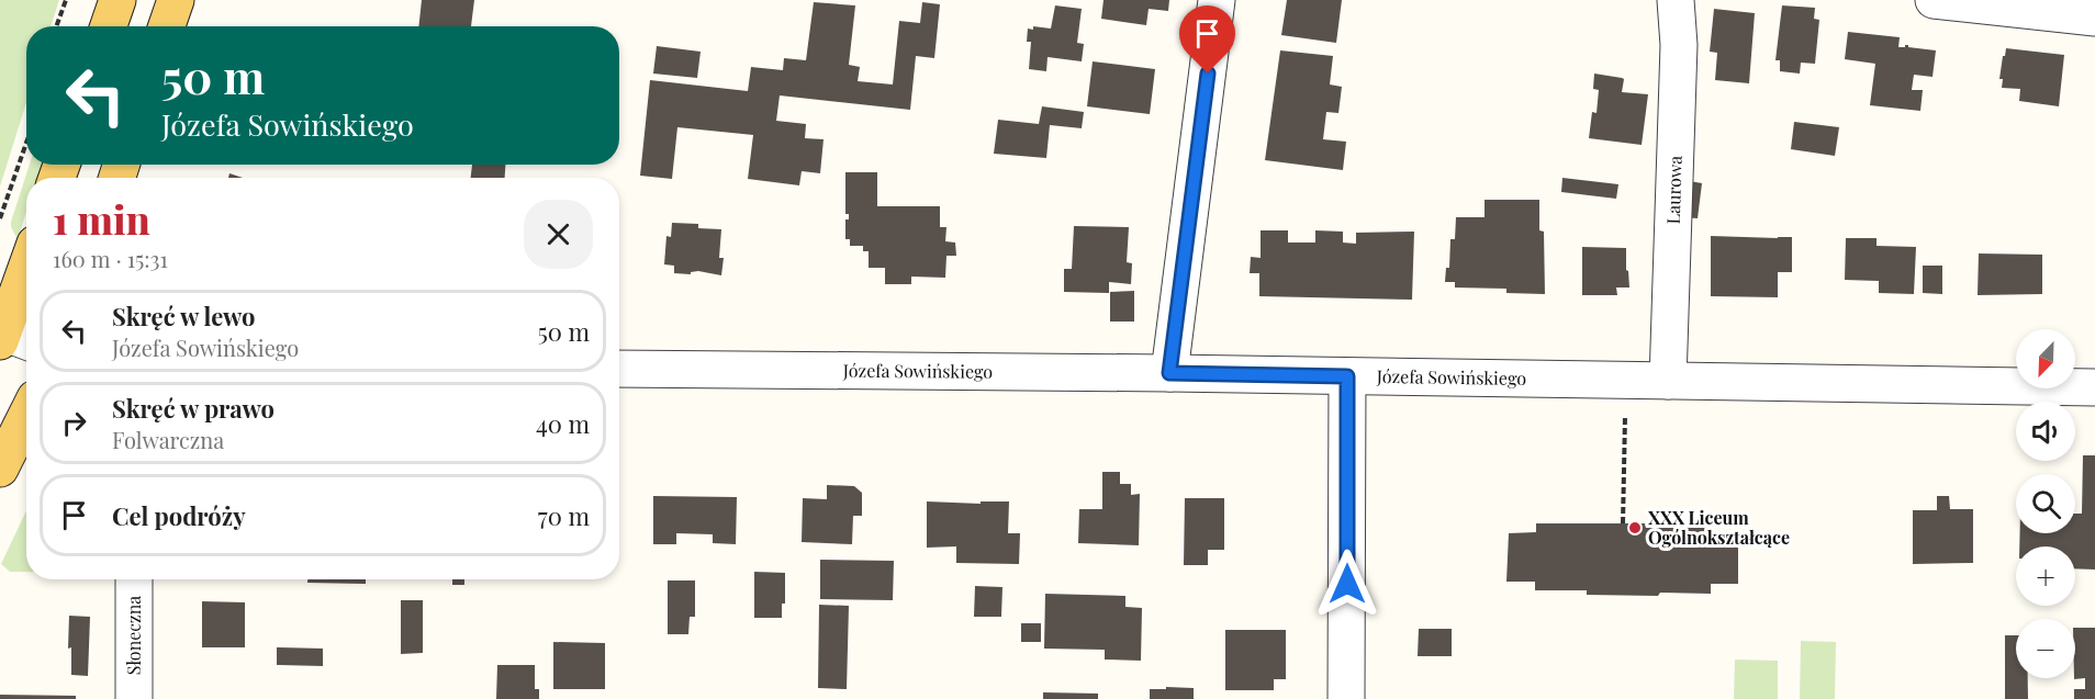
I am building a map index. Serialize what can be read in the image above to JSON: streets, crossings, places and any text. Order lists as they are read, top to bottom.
{
  "streets": {
    "street": ["Laurowa", "Józefa Sowińskiego", "Słoneczna"]
  },
  "crossings": [
    ["Laurowa", "Józefa Sowińskiego"]
  ],
  "places": ["XXX Liceum Ogólnokształcące"],
  "north": "bottom left",
  "page": {
    "turn": ["50 m", "Józefa Sowińskiego"],
    "heading": ["1 min", "160 m · 15:31"],
    "list": [
      {
        "name": "Skręć w lewo",
        "note": "Józefa Sowińskiego",
        "value": "50 m"
      },
      {
        "name": "Skręć w prawo",
        "note": "Folwarczna",
        "value": "40 m"
      },
      {
        "name": "Cel podróży",
        "value": "70 m"
      }
    ],
    "map_buttons": ["+", "−"]
  }
}
